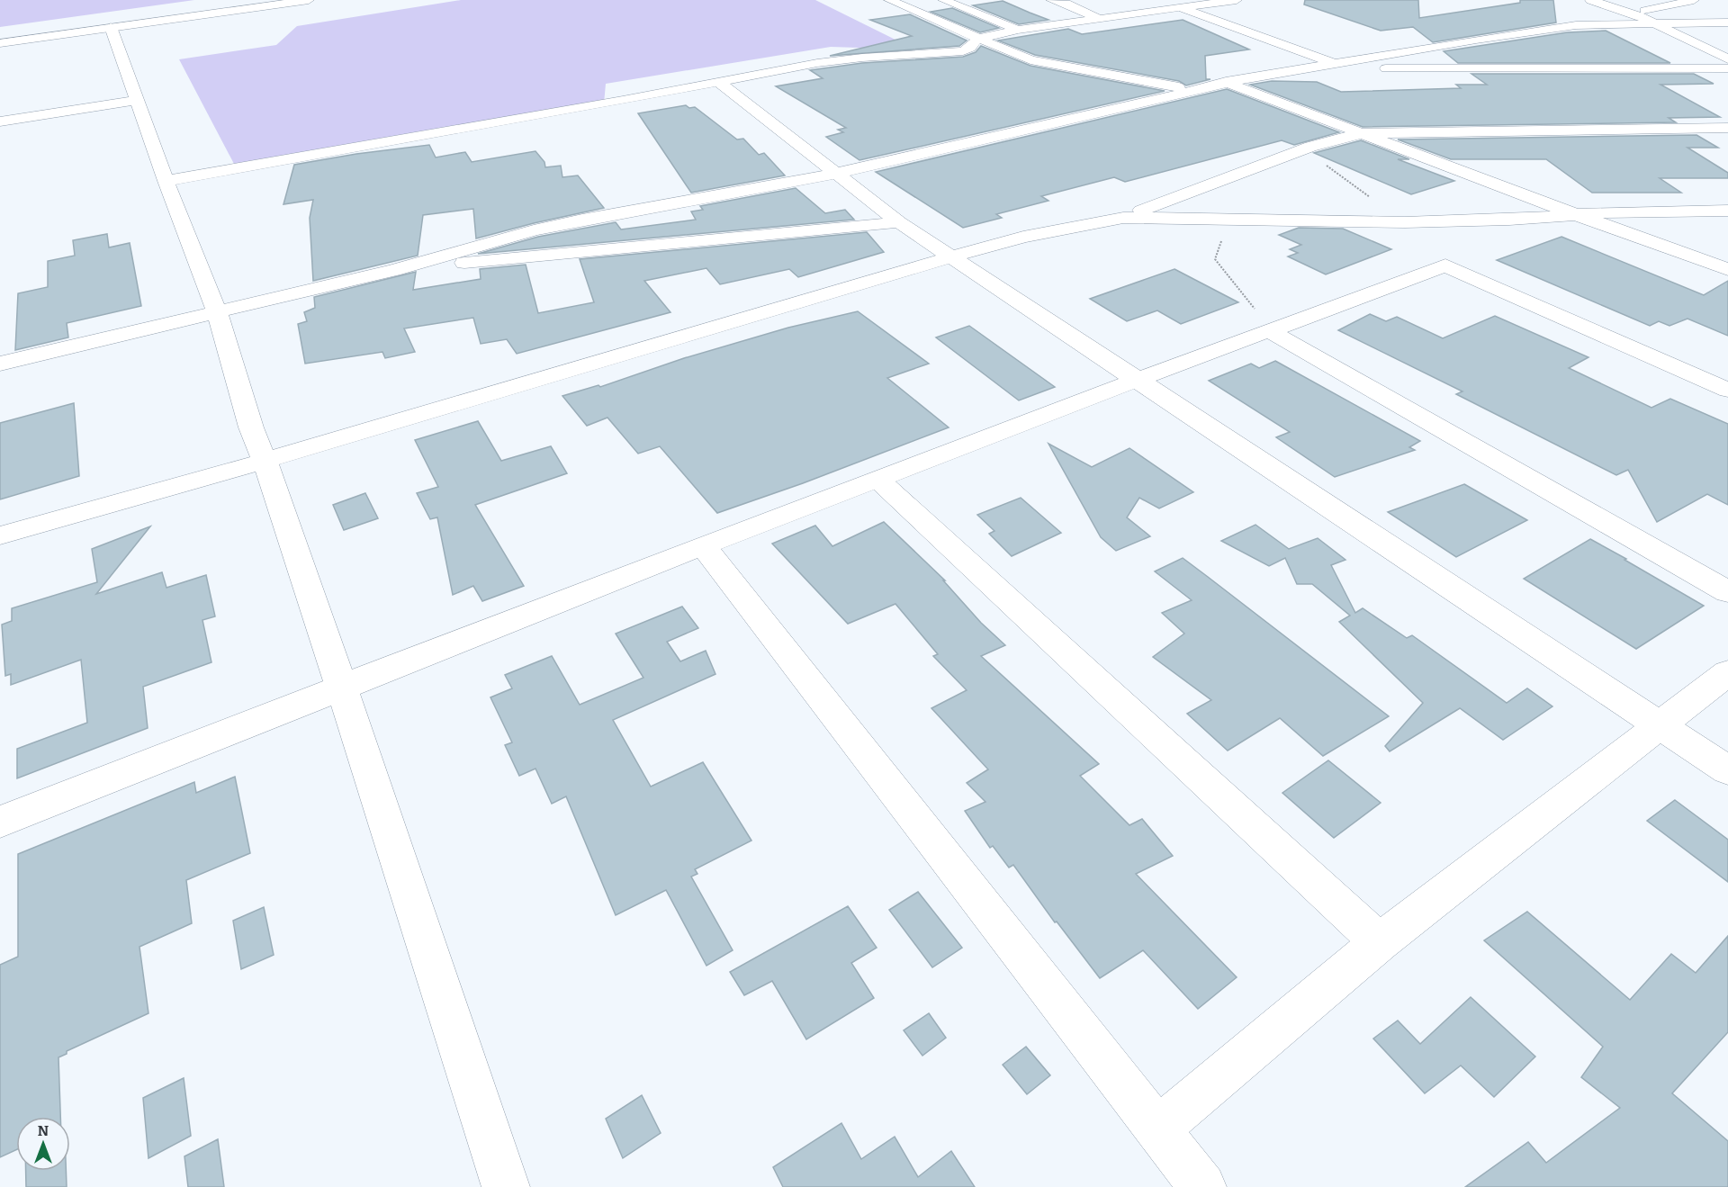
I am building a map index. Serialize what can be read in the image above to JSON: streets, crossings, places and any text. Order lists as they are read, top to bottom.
{
  "north": "top"
}
